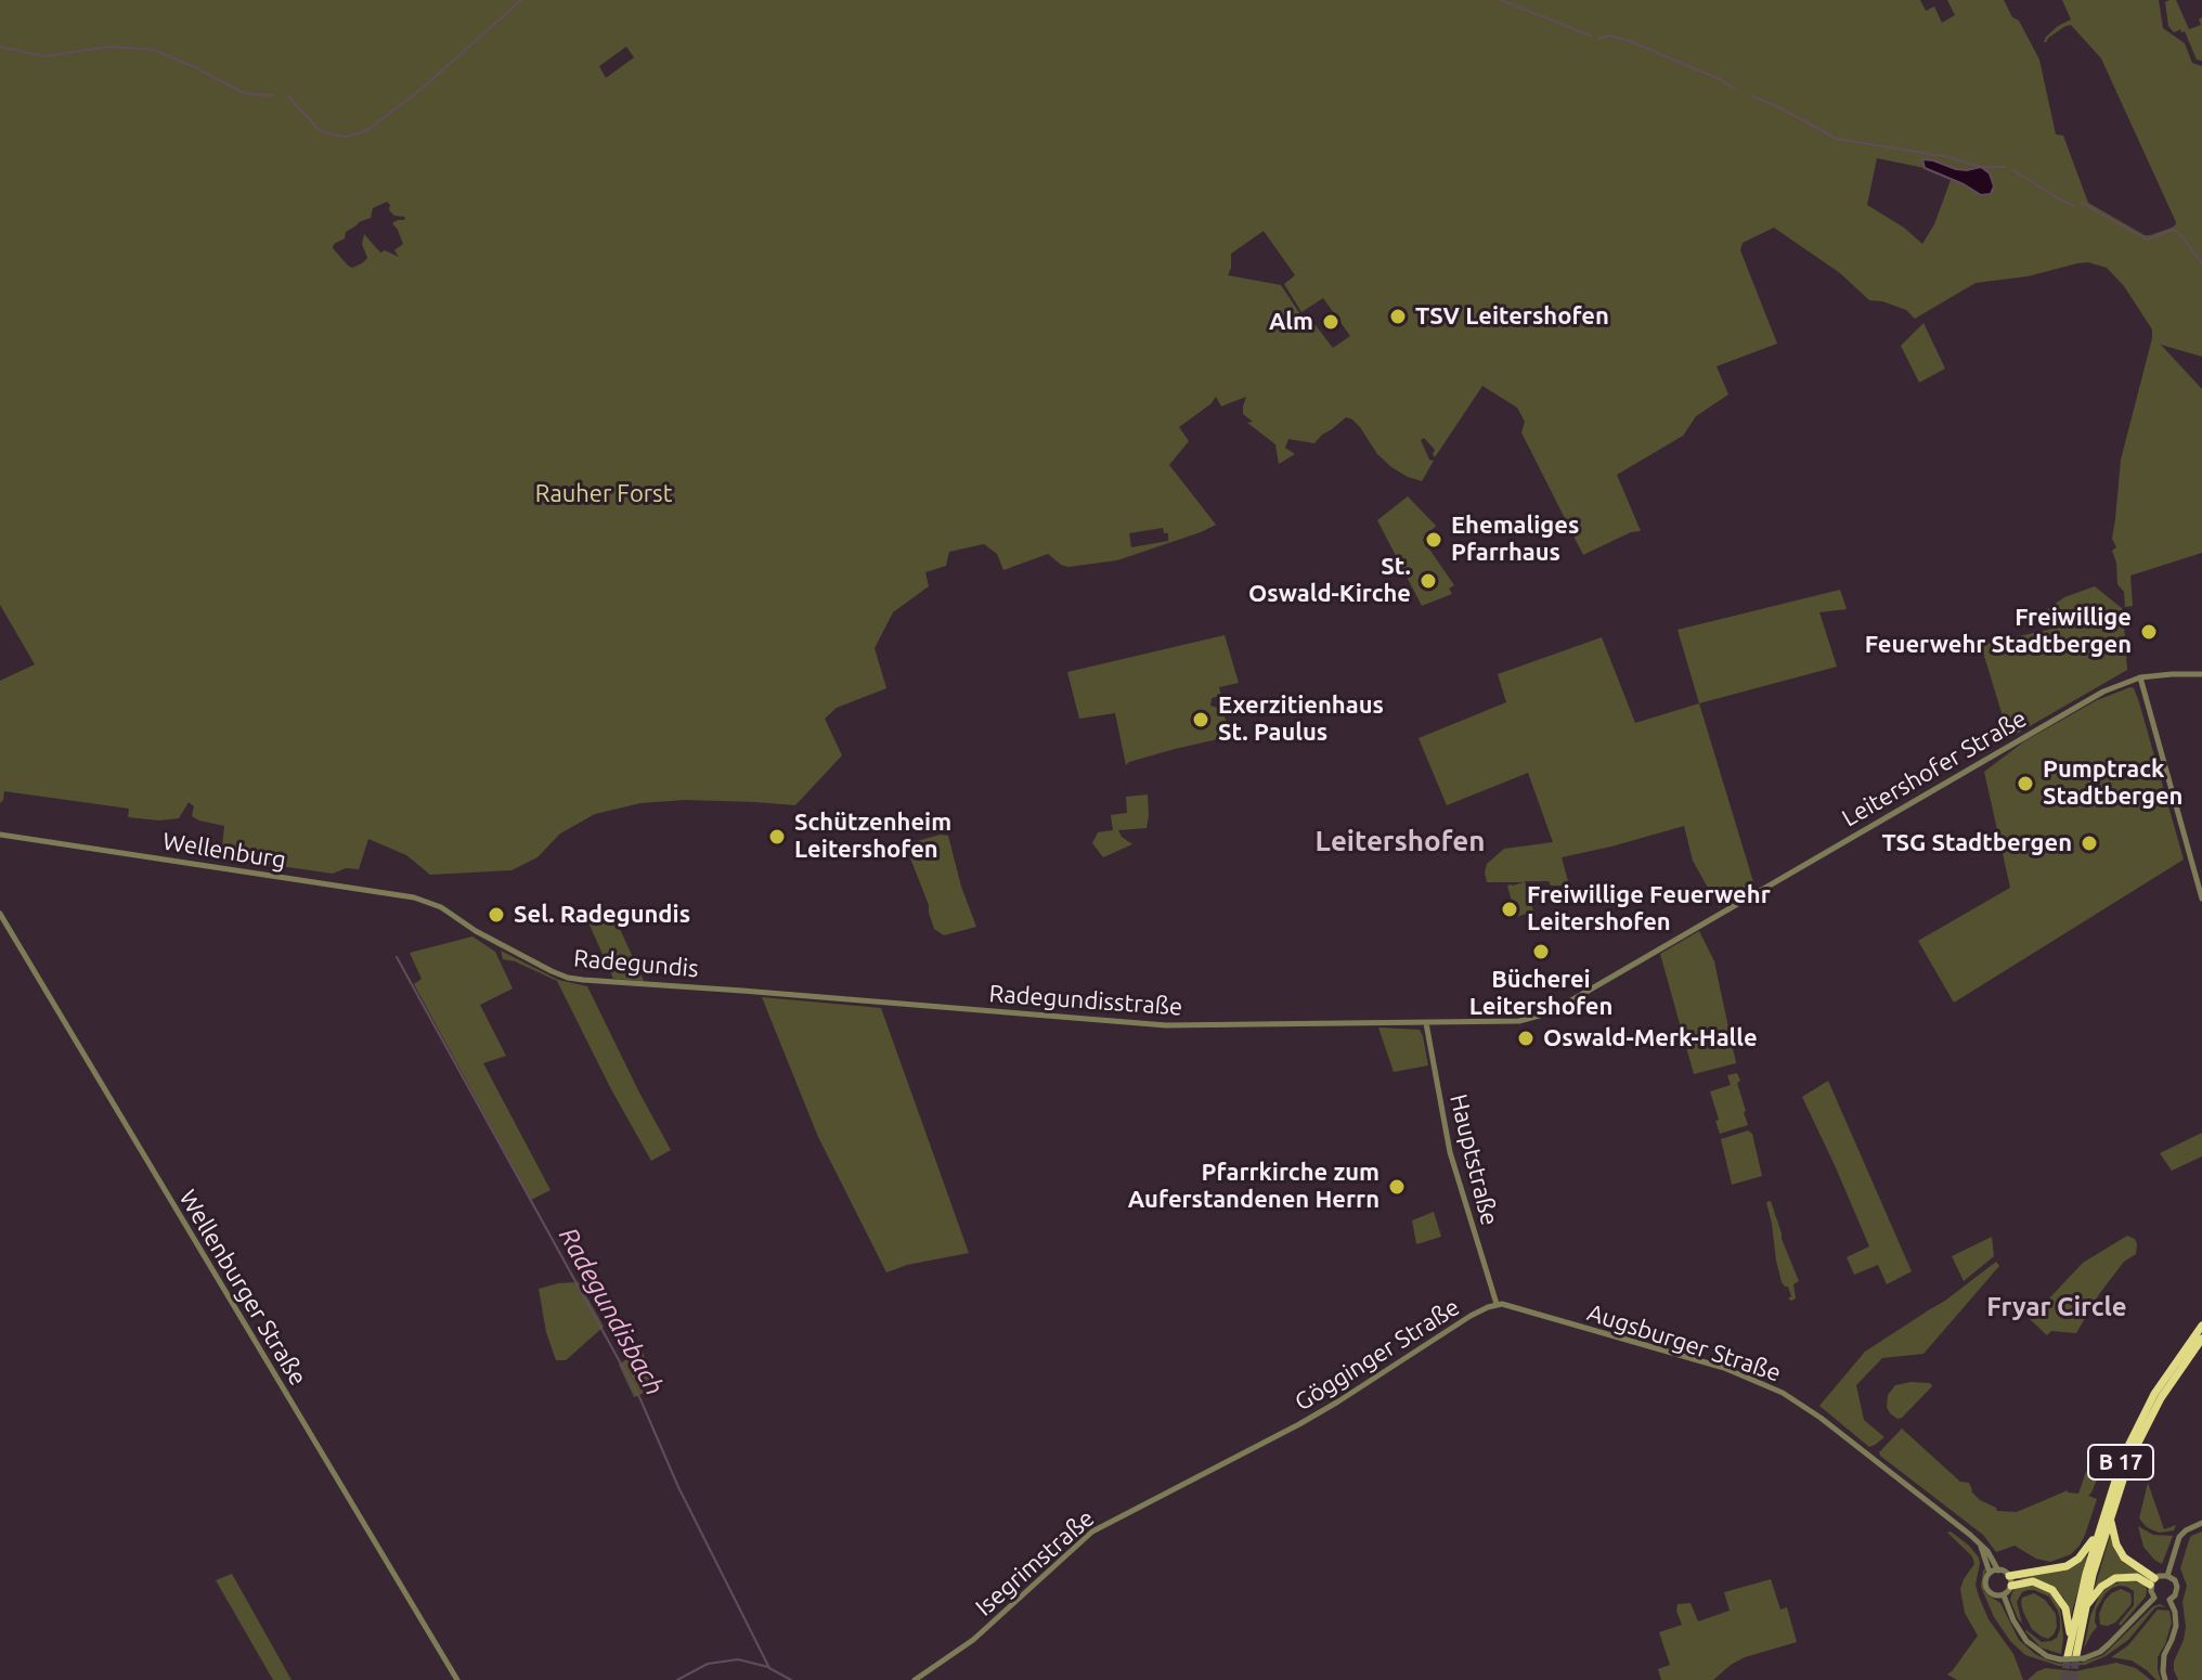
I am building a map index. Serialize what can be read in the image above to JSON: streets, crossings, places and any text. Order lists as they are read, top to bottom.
{
  "streets": {
    "highway": ["B 17"],
    "street": [
      "Leitershofer Straße",
      "Wellenburg",
      "Radegundis",
      "Radegundisstraße",
      "Hauptstraße",
      "Wellenburger Straße",
      "Augsburger Straße",
      "Gögginger Straße",
      "Isegrimstraße"
    ]
  },
  "crossings": [
    ["Leitershofer Straße", "Radegundisstraße"],
    ["Leitershofer Straße", "Hauptstraße"],
    ["Wellenburg", "Radegundis"],
    ["Radegundis", "Radegundisstraße"],
    ["Radegundisstraße", "Hauptstraße"],
    ["Hauptstraße", "Augsburger Straße"],
    ["Hauptstraße", "Gögginger Straße"],
    ["Augsburger Straße", "Gögginger Straße"],
    ["Gögginger Straße", "Isegrimstraße"]
  ],
  "districts": ["Leitershofen", "Fryar Circle"],
  "water": ["Radegundisbach"],
  "parks": ["Rauher Forst"],
  "places": [
    "TSV Leitershofen",
    "Alm",
    "Ehemaliges Pfarrhaus",
    "St. Oswald-Kirche",
    "Freiwillige Feuerwehr Stadtbergen",
    "Exerzitienhaus St. Paulus",
    "Pumptrack Stadtbergen",
    "Schützenheim Leitershofen",
    "TSG Stadtbergen",
    "Freiwillige Feuerwehr Leitershofen",
    "Sel. Radegundis",
    "Bücherei Leitershofen",
    "Oswald-Merk-Halle",
    "Pfarrkirche zum Auferstandenen Herrn"
  ]
}
